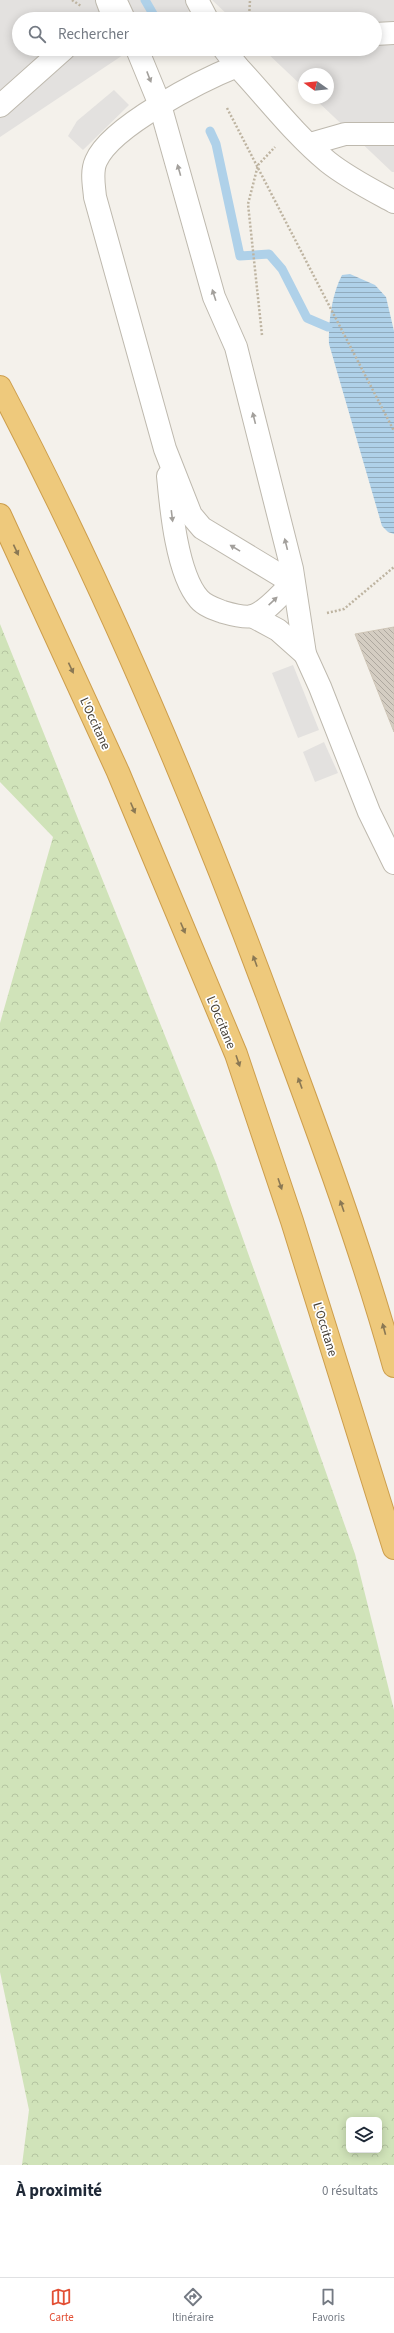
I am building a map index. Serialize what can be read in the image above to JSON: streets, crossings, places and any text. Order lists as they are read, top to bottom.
{
  "streets": {
    "highway": ["L'Occitane"]
  },
  "north": "left",
  "page": {
    "search": "Rechercher",
    "heading": ["À proximité", "0 résultats"],
    "nav": ["Carte", "Itinéraire", "Favoris"]
  }
}
